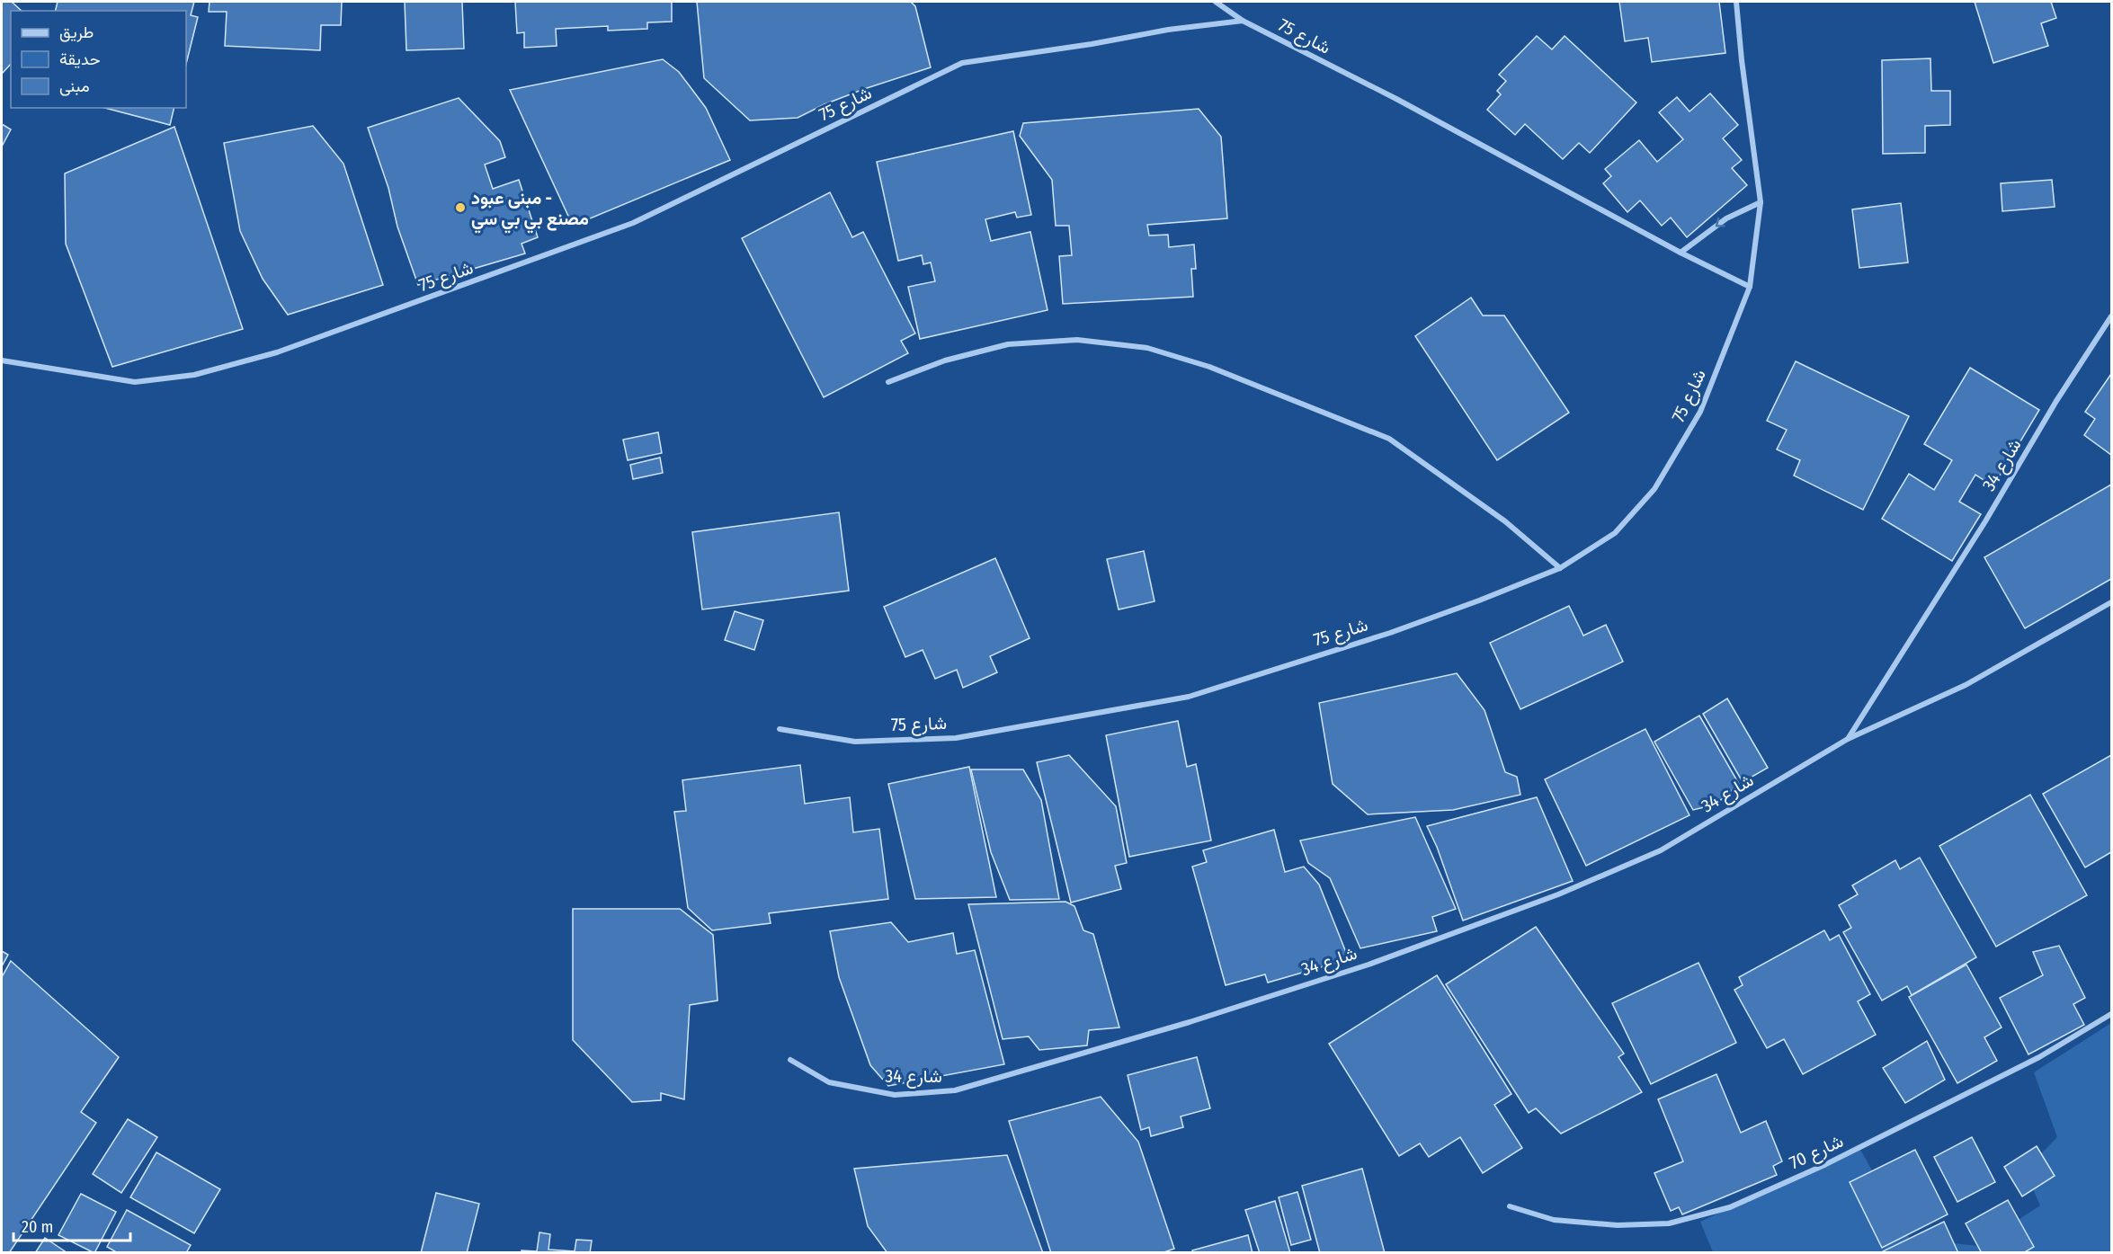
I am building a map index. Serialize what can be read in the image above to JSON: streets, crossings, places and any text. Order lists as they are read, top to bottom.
{
  "streets": {
    "street": ["شارع 75", "شارع 34", "شارع 70"]
  },
  "places": ["مبنى عبود - مصنع بي بي سي"],
  "legend": ["طريق", "حديقة", "مبنى"],
  "scale_bar": "20 m"
}
